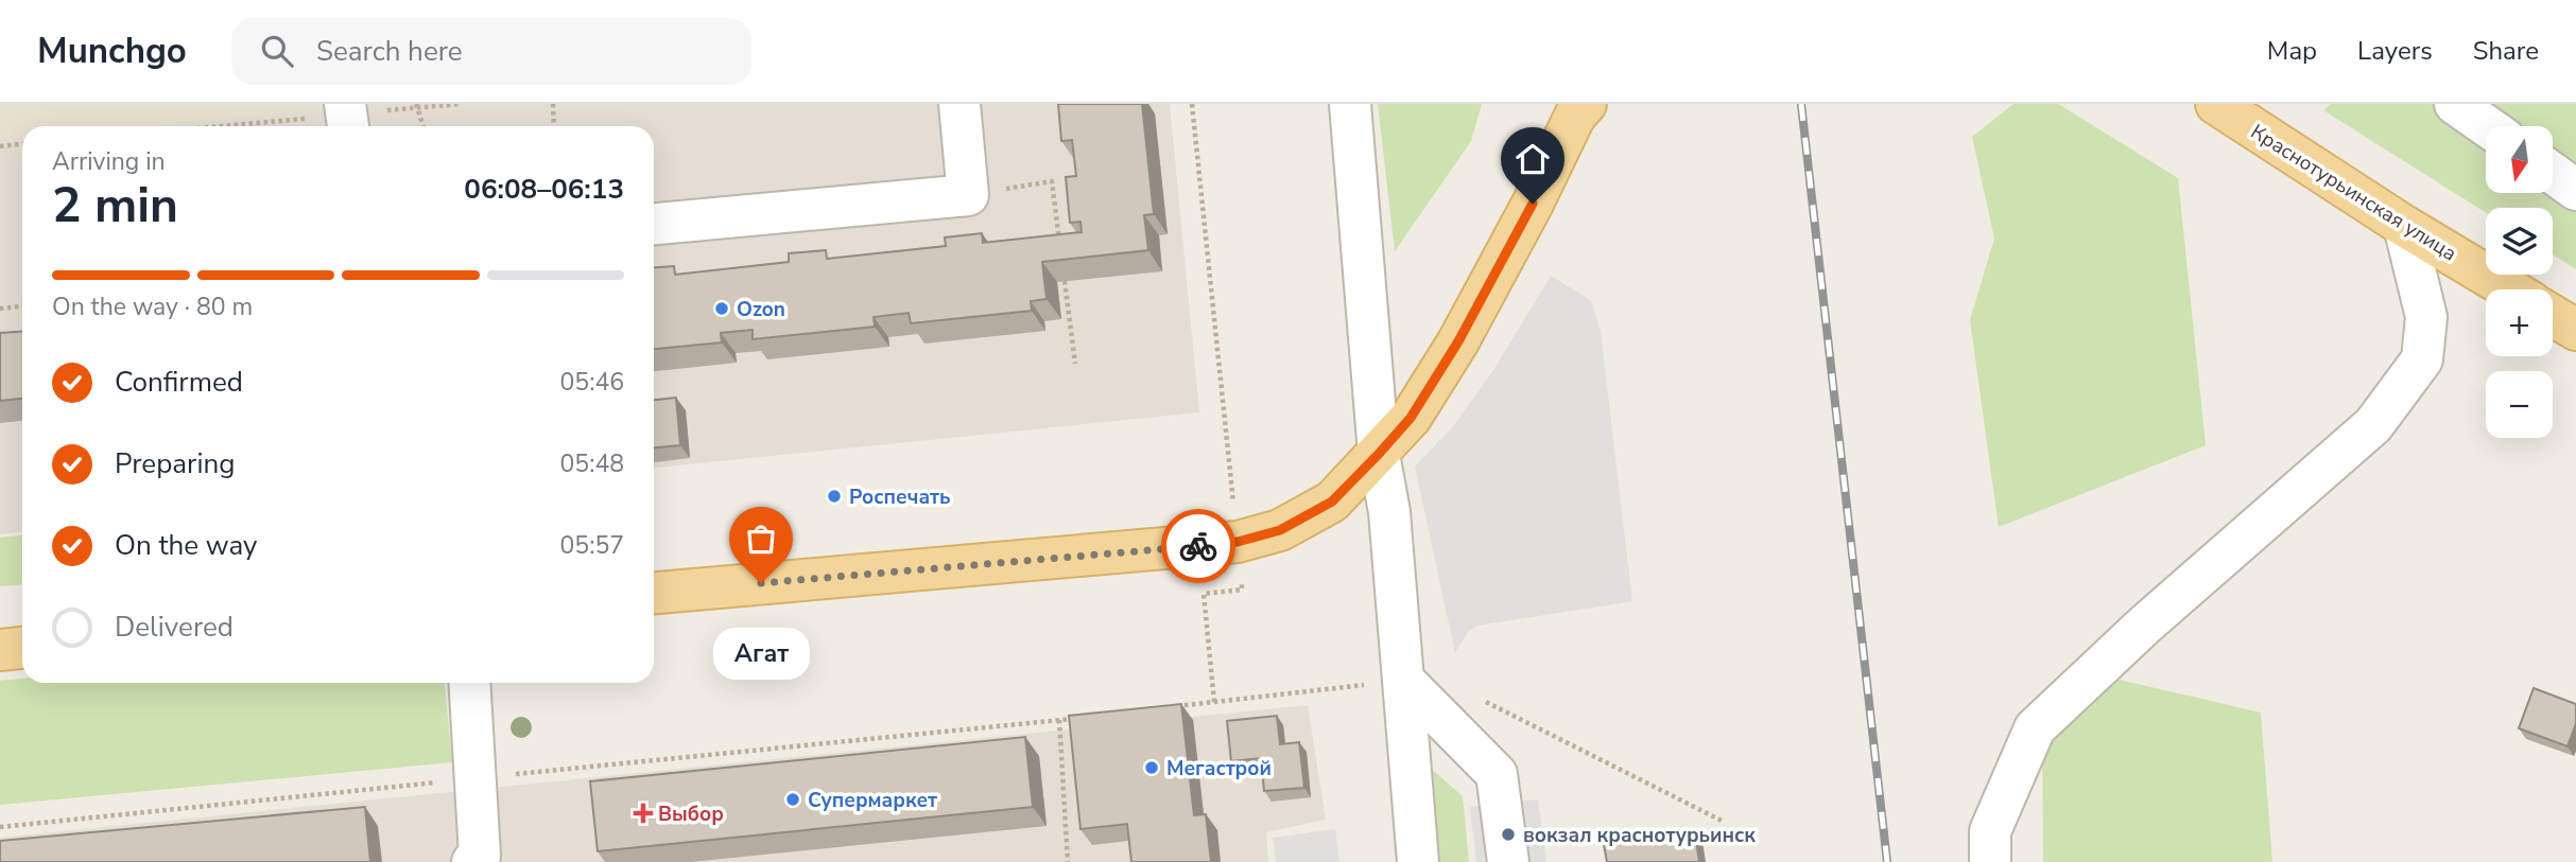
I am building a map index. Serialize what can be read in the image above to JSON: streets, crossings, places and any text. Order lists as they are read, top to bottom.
{
  "streets": {
    "main road": ["Краснотурьинская улица"]
  },
  "places": {
    "other": [
      "Ozon",
      "Роспечать",
      "Агат",
      "Мегастрой",
      "Супермаркет",
      "вокзал краснотурьинск"
    ],
    "health": ["Выбор"]
  },
  "north": "bottom",
  "page": {
    "header": "Munchgo",
    "search": "Search here",
    "nav": ["Map", "Layers", "Share"],
    "map_buttons": ["+", "−"],
    "heading": ["2 min", "Arriving in", "06:08–06:13"],
    "bar": "On the way · 80 m",
    "list": [
      ["Confirmed", "05:46"],
      ["Preparing", "05:48"],
      ["On the way", "05:57"],
      "Delivered"
    ],
    "bubble": "Агат"
  }
}
